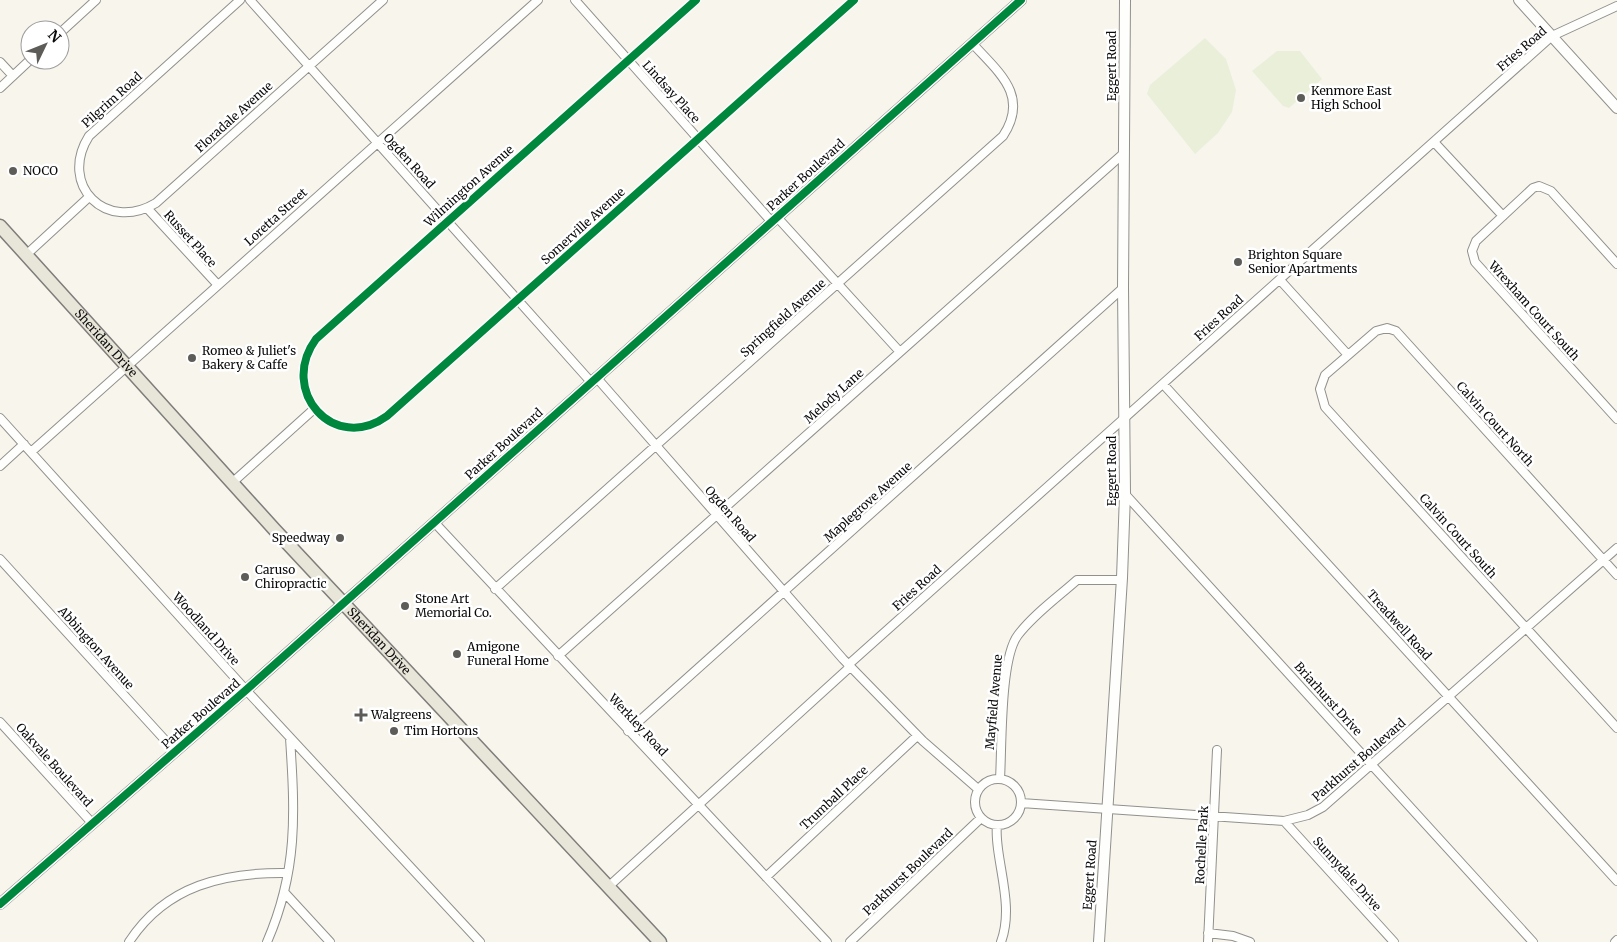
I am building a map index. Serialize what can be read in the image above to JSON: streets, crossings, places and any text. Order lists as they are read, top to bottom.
{
  "streets": {
    "main road": ["Sheridan Drive"],
    "street": [
      "Fries Road",
      "Eggert Road",
      "Lindsay Place",
      "Pilgrim Road",
      "Floradale Avenue",
      "Ogden Road",
      "Parker Boulevard",
      "Wilmington Avenue",
      "Loretta Street",
      "Somerville Avenue",
      "Russet Place",
      "Wrexham Court South",
      "Springfield Avenue",
      "Melody Lane",
      "Calvin Court North",
      "Maplegrove Avenue",
      "Calvin Court South",
      "Treadwell Road",
      "Woodland Drive",
      "Abbington Avenue",
      "Briarhurst Drive",
      "Mayfield Avenue",
      "Werkley Road",
      "Parkhurst Boulevard",
      "Oakvale Boulevard",
      "Trumball Place",
      "Rochelle Park",
      "Sunnydale Drive"
    ]
  },
  "crossings": [
    ["Fries Road", "Eggert Road"],
    ["Fries Road", "Ogden Road"],
    ["Fries Road", "Sheridan Drive"],
    ["Fries Road", "Treadwell Road"],
    ["Fries Road", "Werkley Road"],
    ["Eggert Road", "Melody Lane"],
    ["Eggert Road", "Maplegrove Avenue"],
    ["Eggert Road", "Briarhurst Drive"],
    ["Eggert Road", "Mayfield Avenue"],
    ["Eggert Road", "Parkhurst Boulevard"],
    ["Lindsay Place", "Parker Boulevard"],
    ["Lindsay Place", "Wilmington Avenue"],
    ["Lindsay Place", "Somerville Avenue"],
    ["Lindsay Place", "Springfield Avenue"],
    ["Lindsay Place", "Melody Lane"],
    ["Floradale Avenue", "Ogden Road"],
    ["Floradale Avenue", "Russet Place"],
    ["Ogden Road", "Parker Boulevard"],
    ["Ogden Road", "Wilmington Avenue"],
    ["Ogden Road", "Loretta Street"],
    ["Ogden Road", "Somerville Avenue"],
    ["Ogden Road", "Springfield Avenue"],
    ["Ogden Road", "Melody Lane"],
    ["Ogden Road", "Maplegrove Avenue"],
    ["Ogden Road", "Mayfield Avenue"],
    ["Ogden Road", "Parkhurst Boulevard"],
    ["Ogden Road", "Trumball Place"],
    ["Parker Boulevard", "Springfield Avenue"],
    ["Parker Boulevard", "Sheridan Drive"],
    ["Parker Boulevard", "Woodland Drive"],
    ["Parker Boulevard", "Abbington Avenue"],
    ["Parker Boulevard", "Werkley Road"],
    ["Parker Boulevard", "Oakvale Boulevard"],
    ["Wilmington Avenue", "Somerville Avenue"],
    ["Loretta Street", "Russet Place"],
    ["Loretta Street", "Sheridan Drive"],
    ["Loretta Street", "Woodland Drive"],
    ["Springfield Avenue", "Werkley Road"],
    ["Melody Lane", "Werkley Road"],
    ["Calvin Court North", "Calvin Court South"],
    ["Calvin Court North", "Parkhurst Boulevard"],
    ["Maplegrove Avenue", "Werkley Road"],
    ["Calvin Court South", "Parkhurst Boulevard"],
    ["Treadwell Road", "Parkhurst Boulevard"],
    ["Briarhurst Drive", "Parkhurst Boulevard"],
    ["Mayfield Avenue", "Parkhurst Boulevard"],
    ["Werkley Road", "Trumball Place"],
    ["Parkhurst Boulevard", "Rochelle Park"],
    ["Parkhurst Boulevard", "Sunnydale Drive"]
  ],
  "places": {
    "other": [
      "Kenmore East High School",
      "NOCO",
      "Brighton Square Senior Apartments",
      "Romeo & Juliet's Bakery & Caffe",
      "Speedway",
      "Caruso Chiropractic",
      "Stone Art Memorial Co.",
      "Amigone Funeral Home",
      "Tim Hortons"
    ],
    "health": ["Walgreens"]
  },
  "north": "top right"
}
